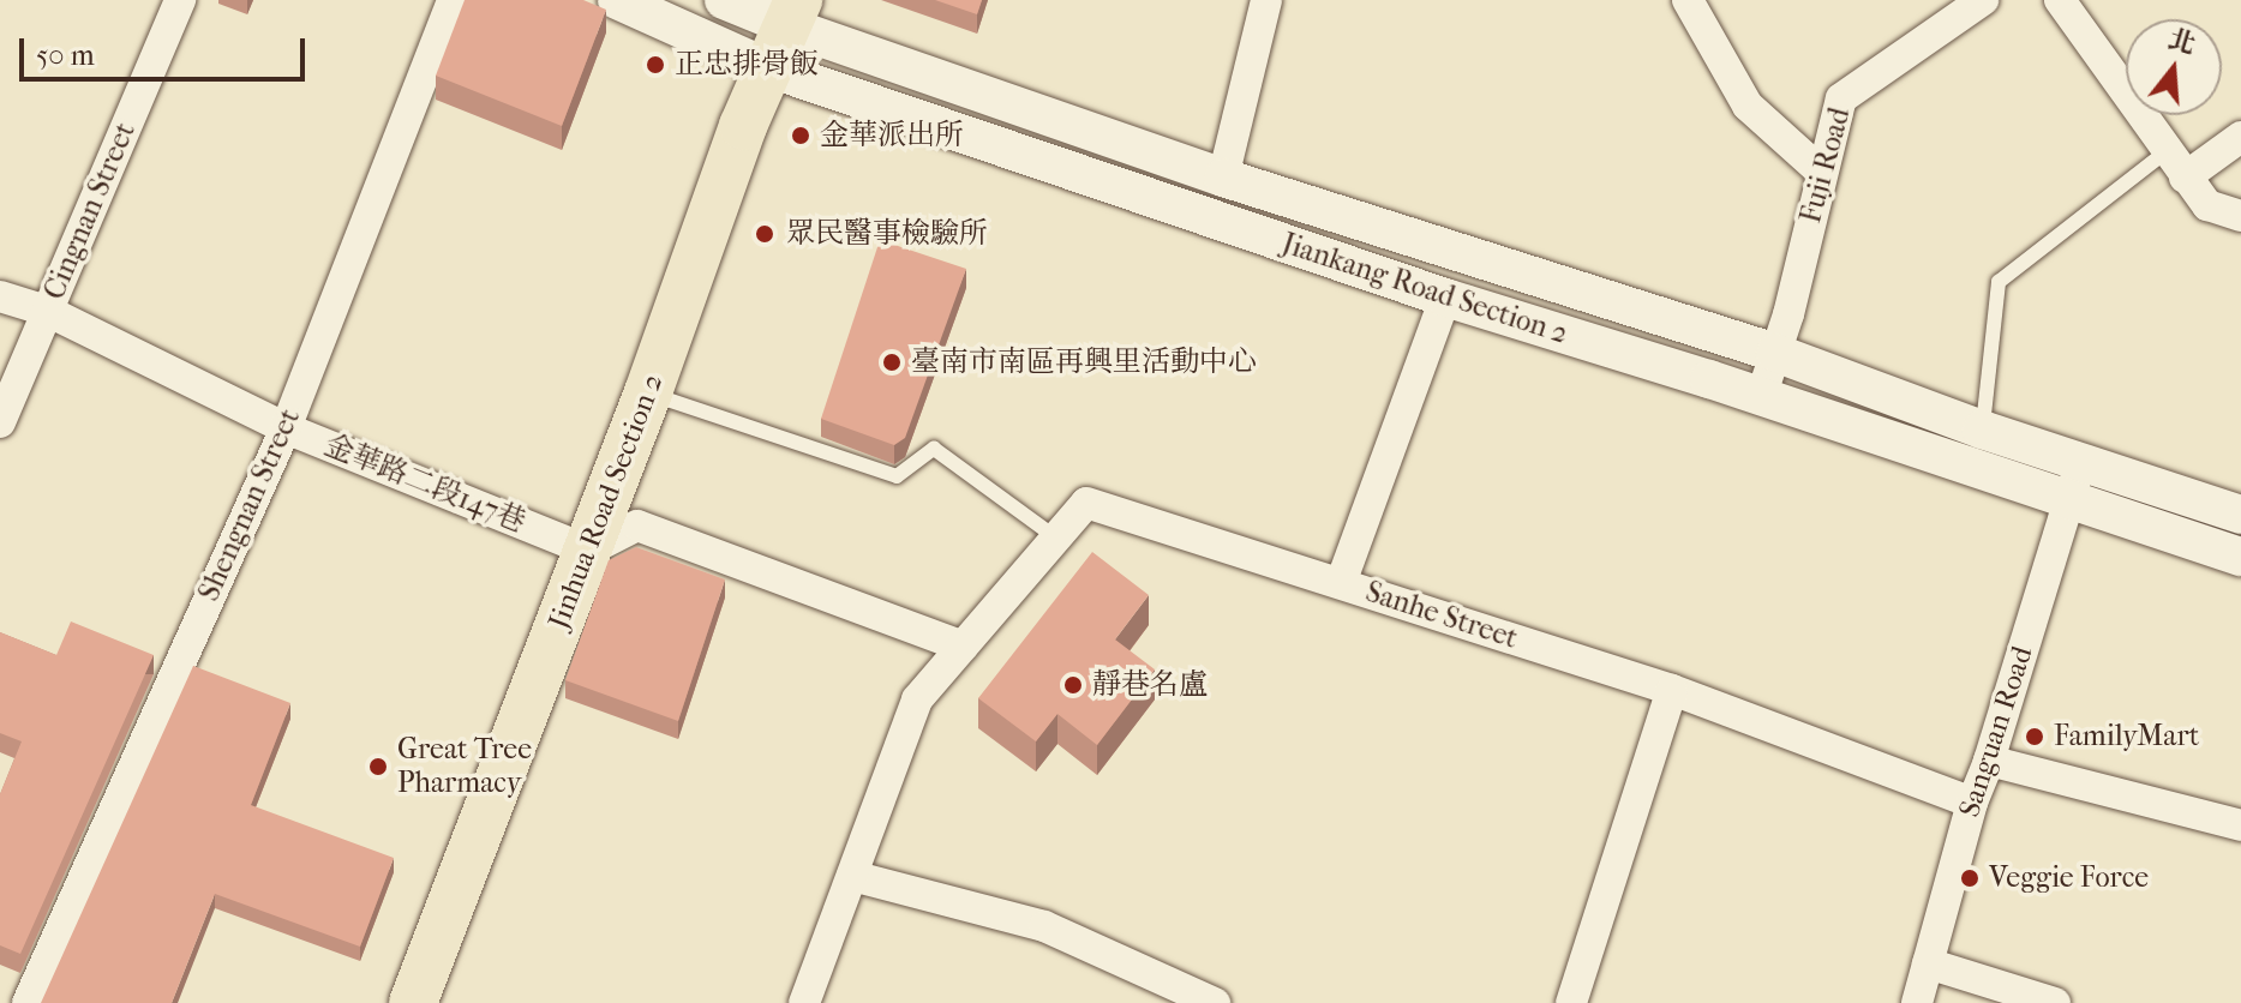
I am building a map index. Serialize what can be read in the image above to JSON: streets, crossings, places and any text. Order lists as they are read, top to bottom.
{
  "streets": {
    "main road": ["Jinhua Road Section 2"],
    "street": [
      "Fuji Road",
      "Cingnan Street",
      "Jiankang Road Section 2",
      "金華路二段147巷",
      "Shengnan Street",
      "Sanhe Street",
      "Sanguan Road"
    ]
  },
  "crossings": [
    ["Fuji Road", "Jiankang Road Section 2"],
    ["Cingnan Street", "金華路二段147巷"],
    ["Jiankang Road Section 2", "Jinhua Road Section 2"],
    ["Jiankang Road Section 2", "Sanguan Road"],
    ["金華路二段147巷", "Jinhua Road Section 2"],
    ["金華路二段147巷", "Shengnan Street"],
    ["Sanhe Street", "Sanguan Road"]
  ],
  "places": [
    "正忠排骨飯",
    "金華派出所",
    "眾民醫事檢驗所",
    "臺南市南區再興里活動中心",
    "靜巷名盧",
    "FamilyMart",
    "Great Tree Pharmacy",
    "Veggie Force"
  ],
  "scale_bar": "50 m",
  "north": "top"
}
